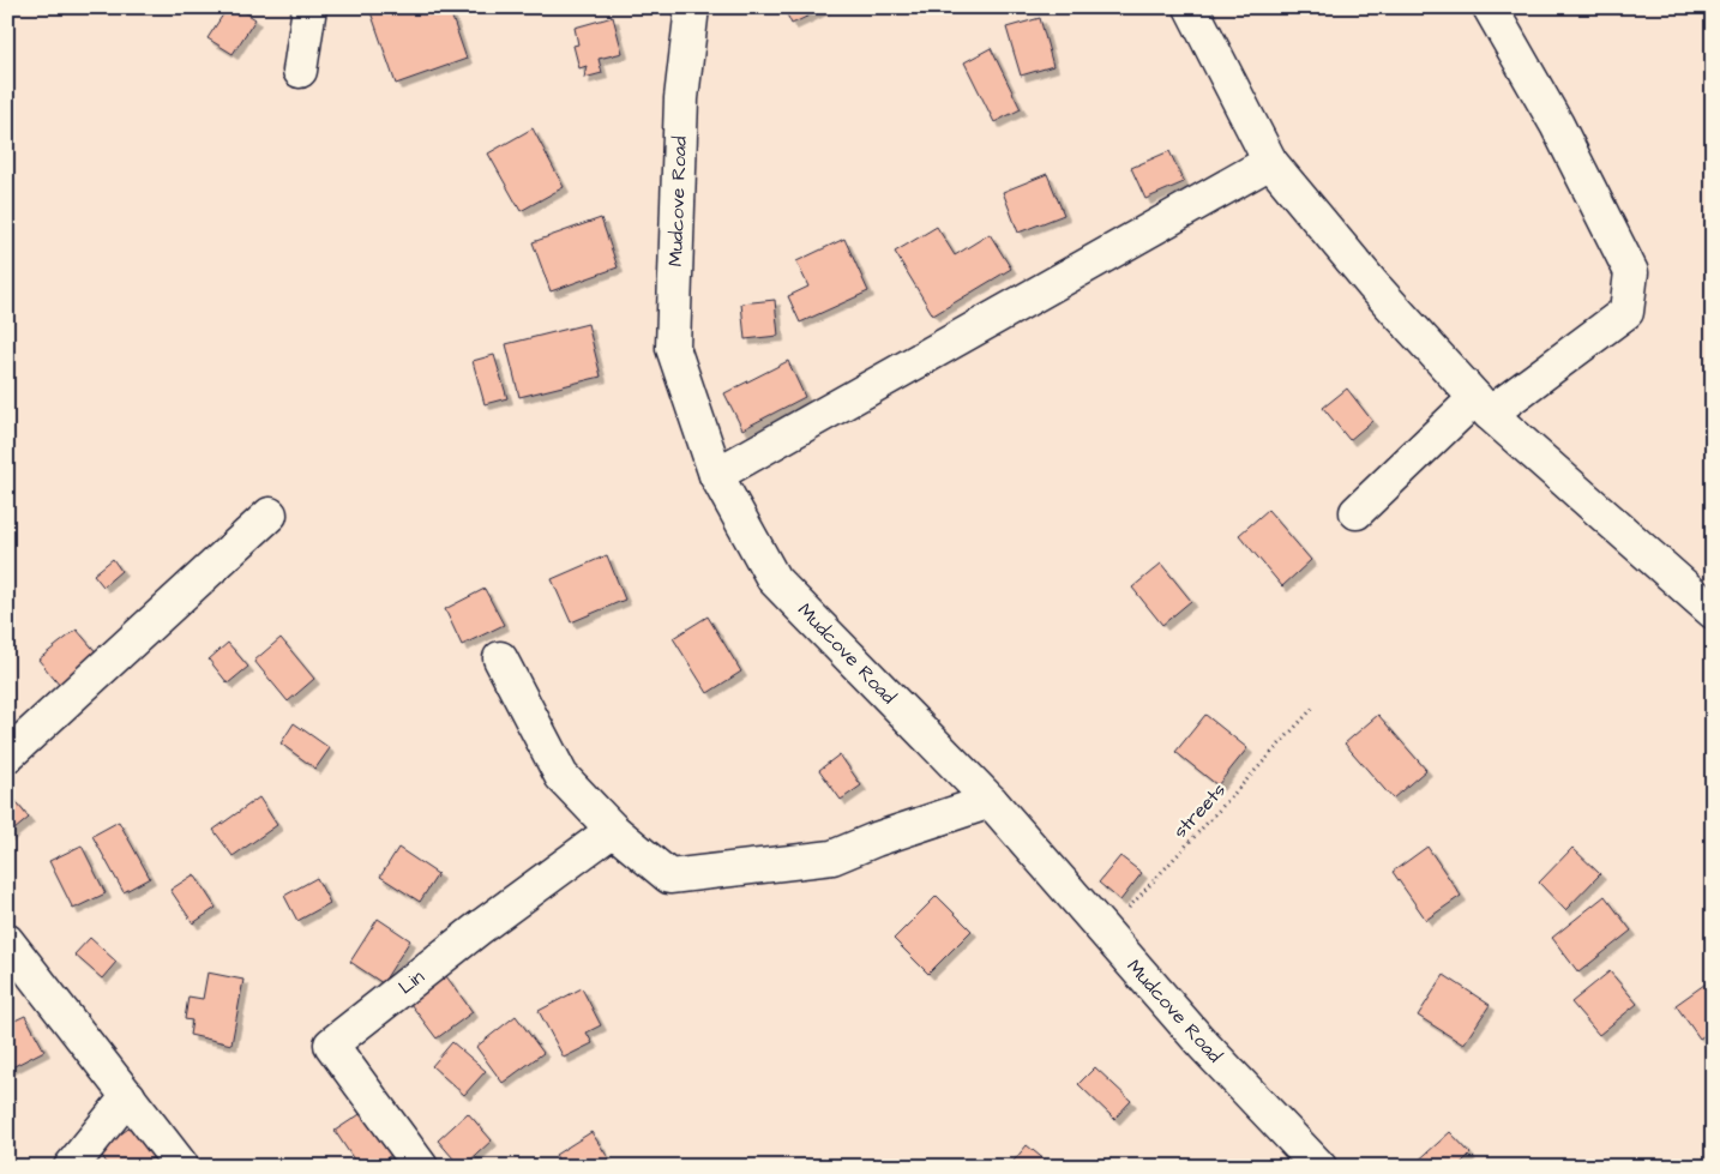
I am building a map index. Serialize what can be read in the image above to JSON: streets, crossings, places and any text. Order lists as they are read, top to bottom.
{
  "streets": {
    "street": ["Mudcove Road", "Lin"],
    "path": ["streets"]
  },
  "crossings": [
    ["Mudcove Road", "streets"]
  ]
}
